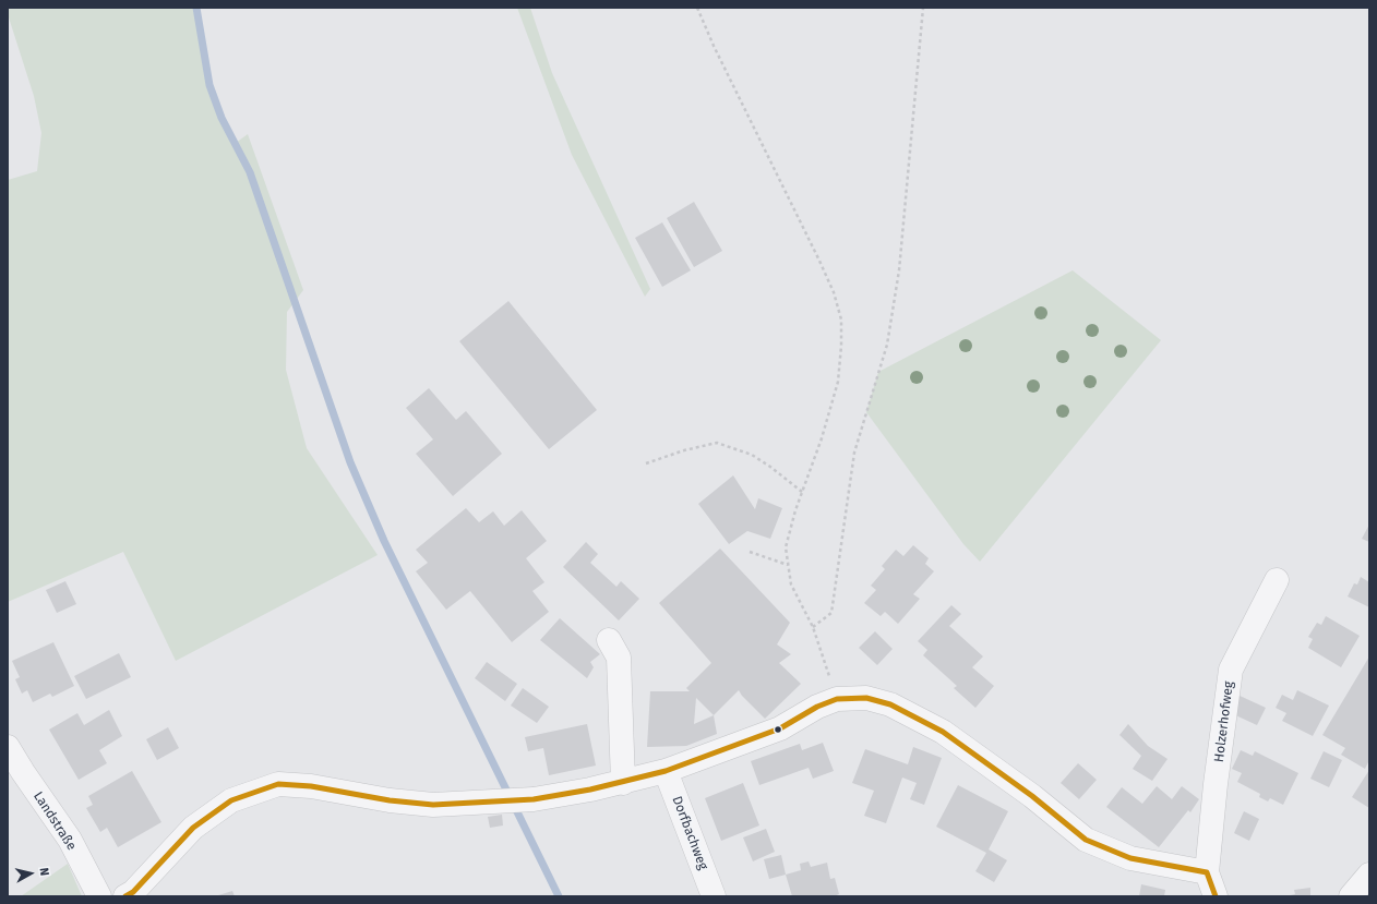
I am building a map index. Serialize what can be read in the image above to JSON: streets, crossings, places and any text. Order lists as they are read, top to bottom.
{
  "streets": {
    "street": ["Holzerhofweg", "Landstraße", "Dorfbachweg"]
  },
  "north": "right"
}
